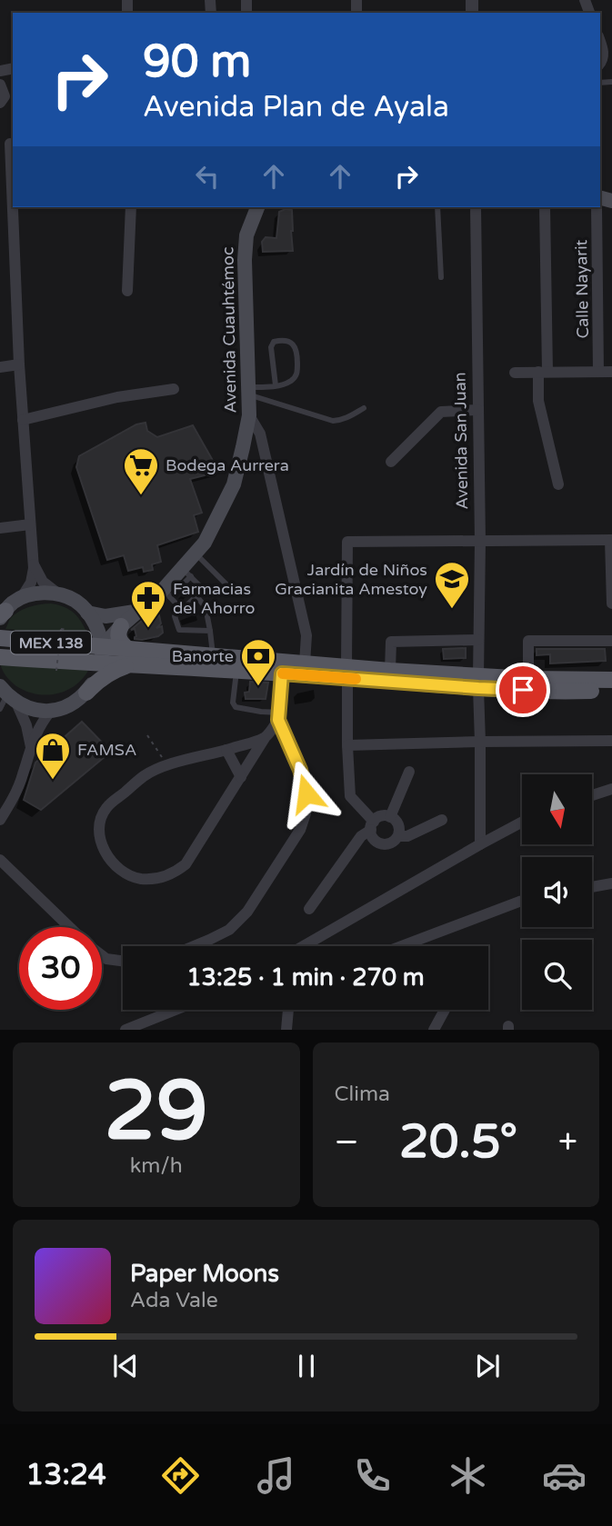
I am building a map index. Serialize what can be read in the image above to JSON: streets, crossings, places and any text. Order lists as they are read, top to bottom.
{
  "streets": {
    "main road": ["Avenida Cuauhtémoc", "MEX 138"],
    "street": ["Calle Nayarit", "Avenida San Juan"]
  },
  "crossings": [
    ["Avenida Cuauhtémoc", "MEX 138"],
    ["Avenida San Juan", "MEX 138"]
  ],
  "places": {
    "supermarket": ["Bodega Aurrera"],
    "school or university": ["Jardín de Niños Gracianita Amestoy"],
    "pharmacy": ["Farmacias del Ahorro"],
    "bank": ["Banorte"],
    "shop": ["FAMSA"]
  },
  "north": "bottom",
  "page": {
    "turn": ["90 m", "Avenida Plan de Ayala"],
    "limit": "30",
    "trip": "13:25 · 1 min · 270 m",
    "tile": [
      ["29", "km/h"],
      "Clima"
    ],
    "heat": ["−", "20.5°", "+"],
    "song": ["Paper Moons", "Ada Vale"],
    "tabs": "13:24"
  }
}
